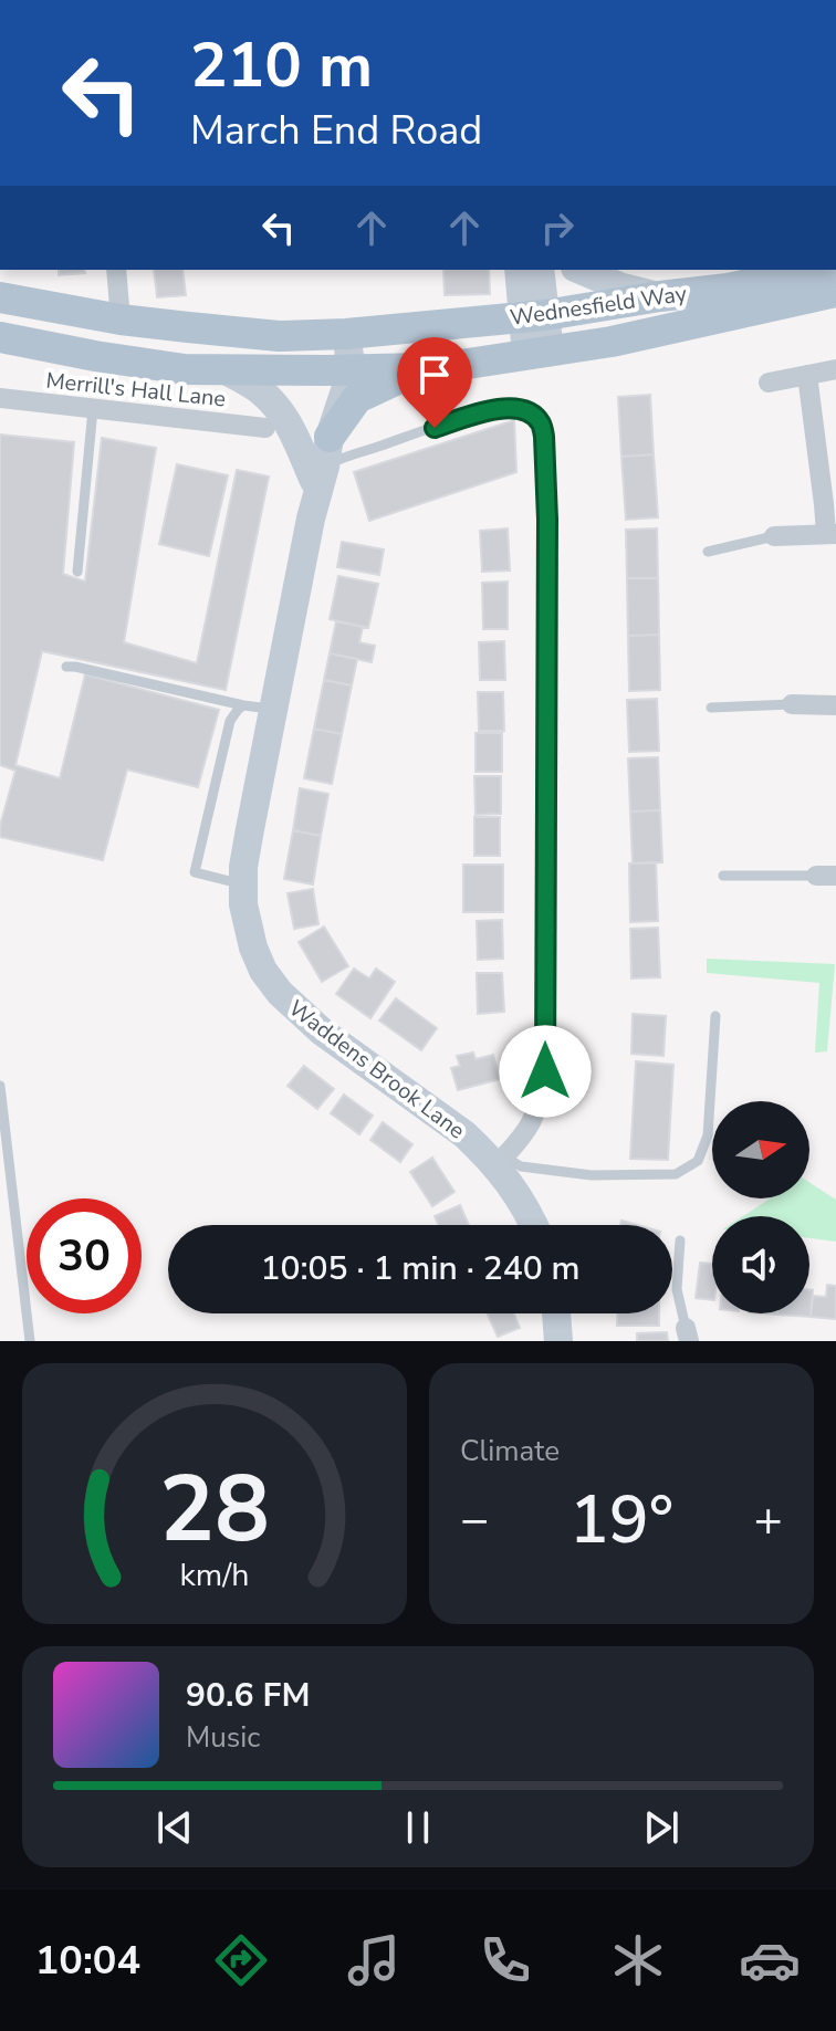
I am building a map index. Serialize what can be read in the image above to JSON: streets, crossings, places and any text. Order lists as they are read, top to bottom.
{
  "streets": {
    "main road": ["Wednesfield Way", "Waddens Brook Lane"],
    "street": ["Merrill's Hall Lane"]
  },
  "north": "right",
  "page": {
    "turn": ["210 m", "March End Road"],
    "limit": "30",
    "trip": "10:05 · 1 min · 240 m",
    "tile": "Climate",
    "heat": ["−", "19°", "+"],
    "song": ["90.6 FM", "Music"],
    "tabs": "10:04",
    "gauge": ["28", "km/h"]
  }
}
